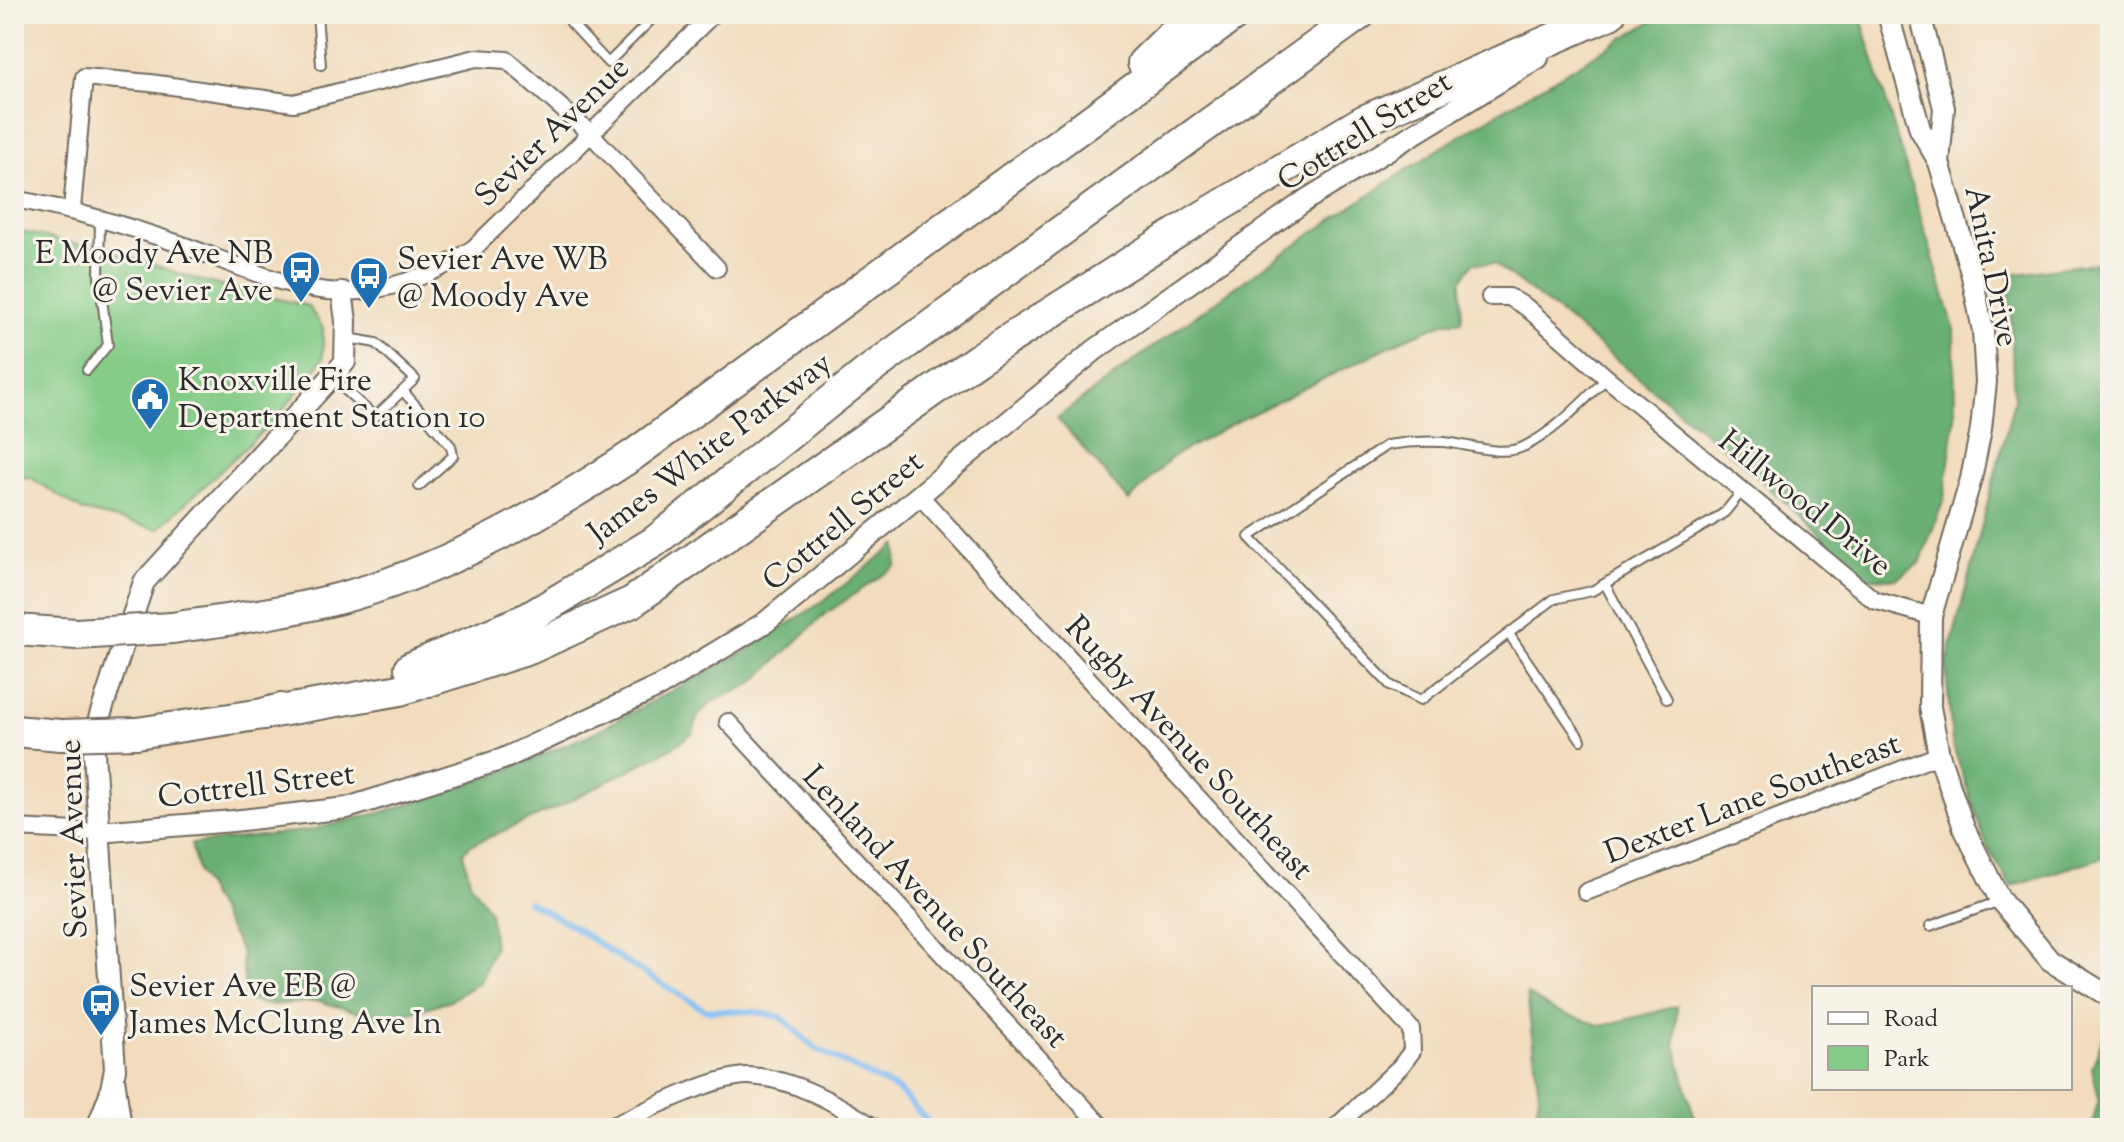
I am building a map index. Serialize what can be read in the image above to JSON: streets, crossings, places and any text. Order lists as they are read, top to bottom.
{
  "streets": {
    "highway": ["James White Parkway"],
    "street": [
      "Cottrell Street",
      "Sevier Avenue",
      "Anita Drive",
      "Hillwood Drive",
      "Rugby Avenue Southeast",
      "Dexter Lane Southeast",
      "Lenland Avenue Southeast"
    ]
  },
  "crossings": [
    ["Cottrell Street", "Sevier Avenue"],
    ["Cottrell Street", "Rugby Avenue Southeast"],
    ["Anita Drive", "Hillwood Drive"]
  ],
  "places": {
    "bus stop": ["E Moody Ave NB @ Sevier Ave", "Sevier Ave WB @ Moody Ave", "Sevier Ave EB @ James McClung Ave In"],
    "public building": ["Knoxville Fire Department Station 10"]
  },
  "legend": ["Road", "Park"]
}
